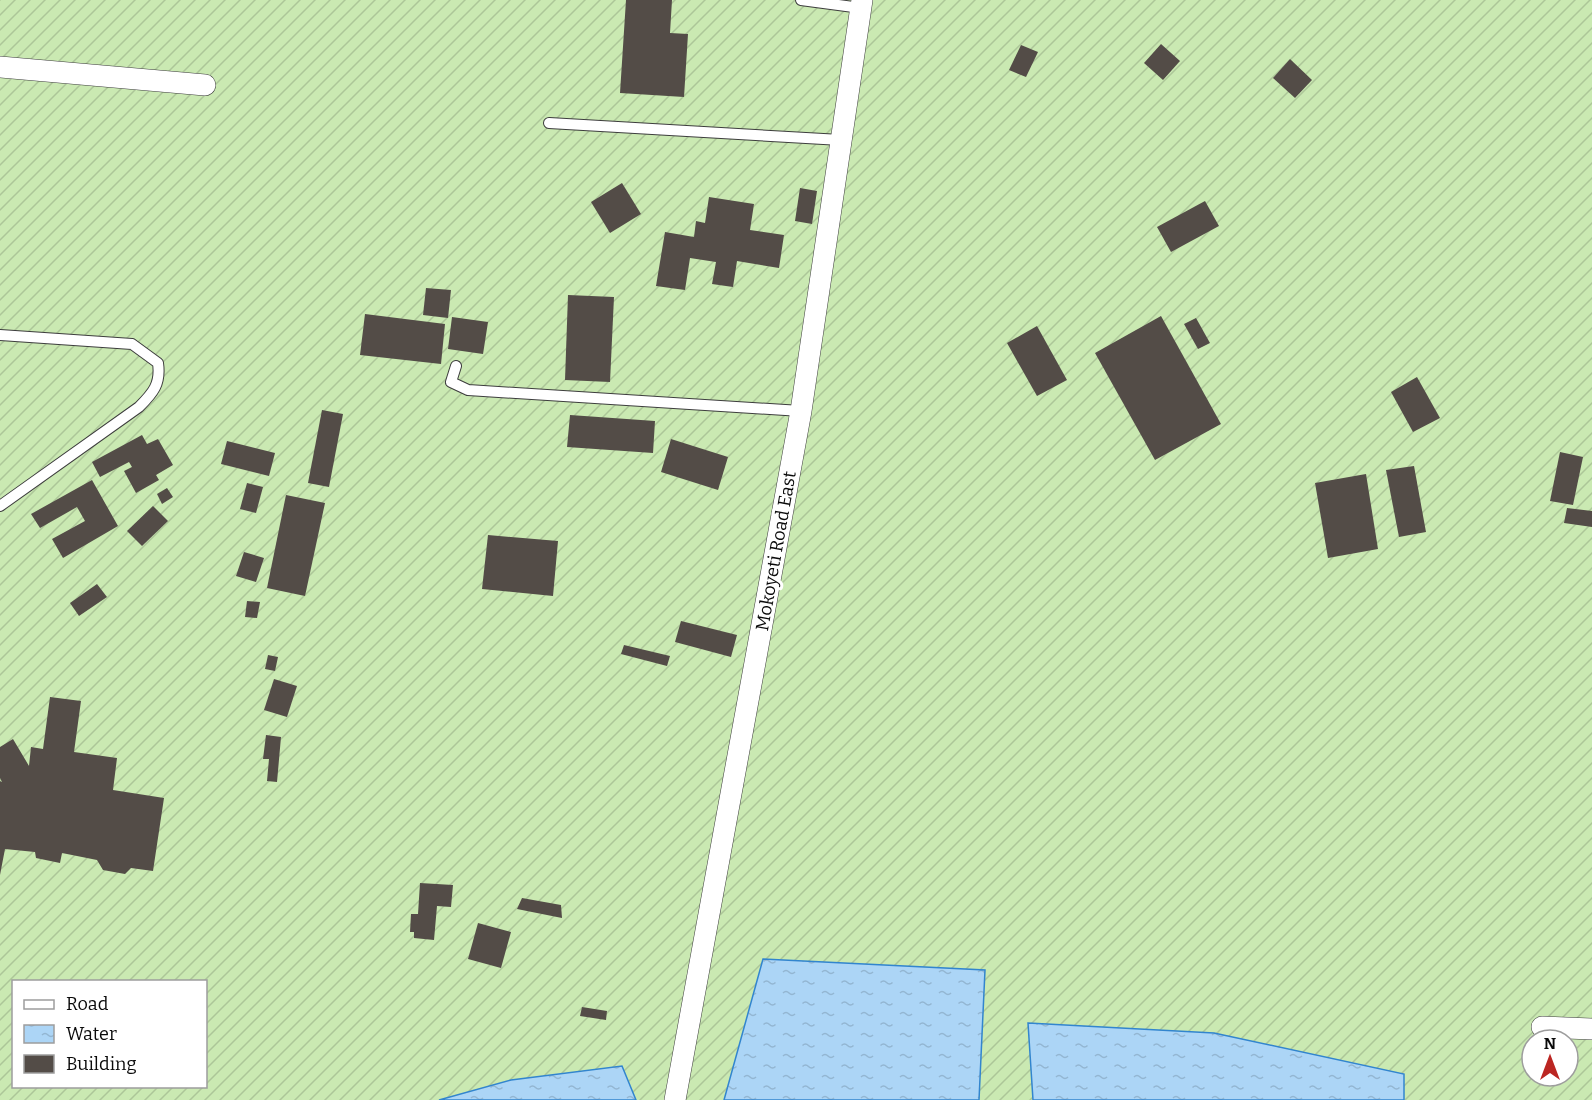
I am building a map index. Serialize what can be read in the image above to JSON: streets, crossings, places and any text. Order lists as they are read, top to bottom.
{
  "streets": {
    "street": ["Mokoyeti Road East"]
  },
  "legend": ["Road", "Water", "Building"],
  "north": "top"
}
